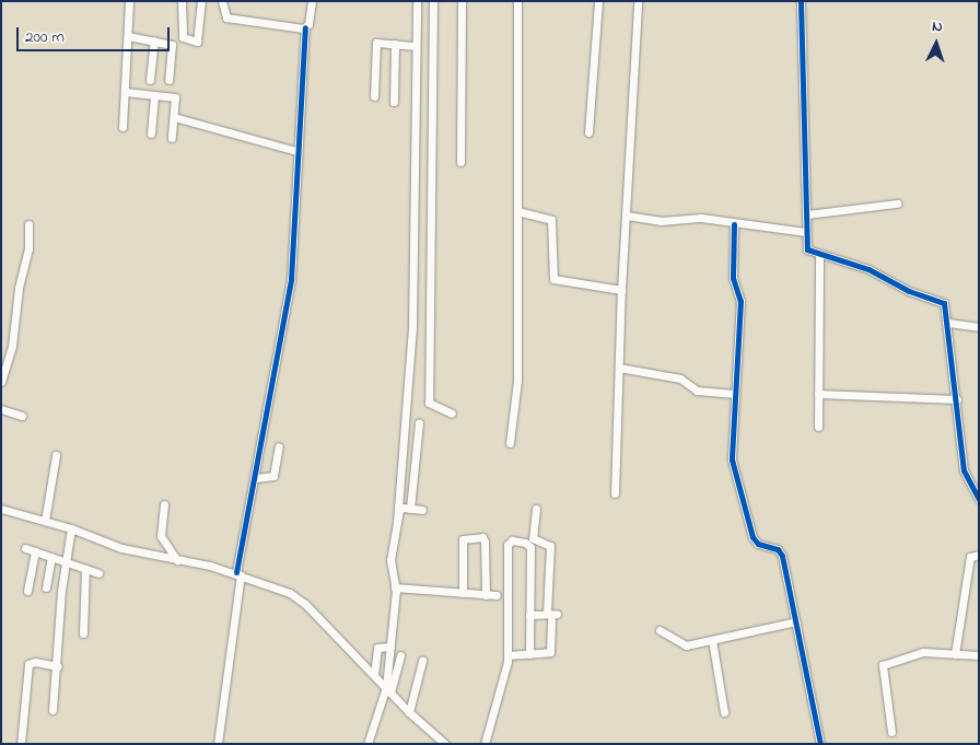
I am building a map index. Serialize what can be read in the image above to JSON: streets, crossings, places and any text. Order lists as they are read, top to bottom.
{
  "scale_bar": "200 m",
  "north": "top"
}
